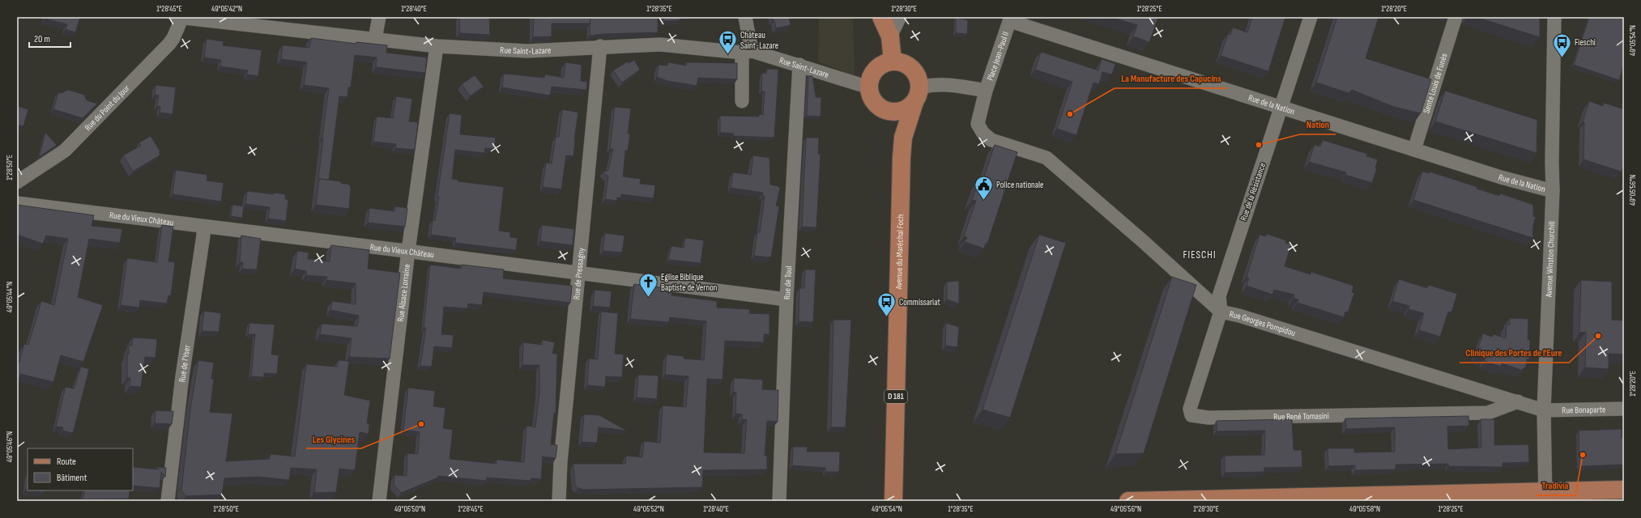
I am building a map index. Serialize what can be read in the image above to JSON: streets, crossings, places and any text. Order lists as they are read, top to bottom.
{
  "streets": {
    "main road": ["Avenue du Maréchal Foch", "D 181"],
    "street": [
      "Rue Saint-Lazare",
      "Place Jean-Paul II",
      "Sente Louis de Funès",
      "Rue de la Nation",
      "Rue du Point du Jour",
      "Rue de la Résistance",
      "Rue du Vieux Château",
      "Avenue Winston Churchill",
      "Rue de Pressagny",
      "Rue de Toul",
      "Rue Alsace Lorraine",
      "Rue Georges Pompidou",
      "Rue de l'Yser",
      "Rue Bonaparte",
      "Rue René Tomasini"
    ]
  },
  "crossings": [
    ["Rue Saint-Lazare", "Place Jean-Paul II"],
    ["Rue Saint-Lazare", "Rue du Point du Jour"],
    ["Rue Saint-Lazare", "Avenue du Maréchal Foch"],
    ["Rue Saint-Lazare", "Rue de Pressagny"],
    ["Rue Saint-Lazare", "Rue de Toul"],
    ["Rue Saint-Lazare", "Rue Alsace Lorraine"],
    ["Place Jean-Paul II", "Rue de la Nation"],
    ["Place Jean-Paul II", "Avenue du Maréchal Foch"],
    ["Place Jean-Paul II", "Rue Georges Pompidou"],
    ["Sente Louis de Funès", "Rue de la Nation"],
    ["Rue de la Nation", "Rue de la Résistance"],
    ["Rue de la Nation", "Avenue Winston Churchill"],
    ["Rue de la Résistance", "Rue Georges Pompidou"],
    ["Rue de la Résistance", "Rue René Tomasini"],
    ["Rue du Vieux Château", "Rue de Pressagny"],
    ["Rue du Vieux Château", "Rue de Toul"],
    ["Rue du Vieux Château", "Rue Alsace Lorraine"],
    ["Rue du Vieux Château", "Rue de l'Yser"],
    ["Avenue Winston Churchill", "Rue Georges Pompidou"],
    ["Avenue Winston Churchill", "Rue Bonaparte"],
    ["Rue Georges Pompidou", "Rue Bonaparte"],
    ["Rue Georges Pompidou", "Rue René Tomasini"]
  ],
  "districts": ["FIESCHI"],
  "places": {
    "bus stop": ["Château Saint-Lazare", "Fieschi", "Commissariat"],
    "other": [
      "La Manufacture des Capucins",
      "Nation",
      "Clinique des Portes de l'Eure",
      "Les Glycines",
      "Tradivia"
    ],
    "public building": ["Police nationale"],
    "church": ["Eglise Biblique Baptiste de Vernon"]
  },
  "legend": ["Route", "Bâtiment"],
  "scale_bar": "20 m",
  "coordinates": [
    "1°28'45\"E",
    "49°05'42\"N",
    "1°28'40\"E",
    "1°28'35\"E",
    "1°28'30\"E",
    "1°28'25\"E",
    "1°28'20\"E",
    "49°05'54\"N",
    "1°28'50\"E",
    "49°05'56\"N",
    "49°05'44\"N",
    "49°05'46\"N",
    "49°05'50\"N",
    "49°05'52\"N",
    "49°05'58\"N"
  ]
}
